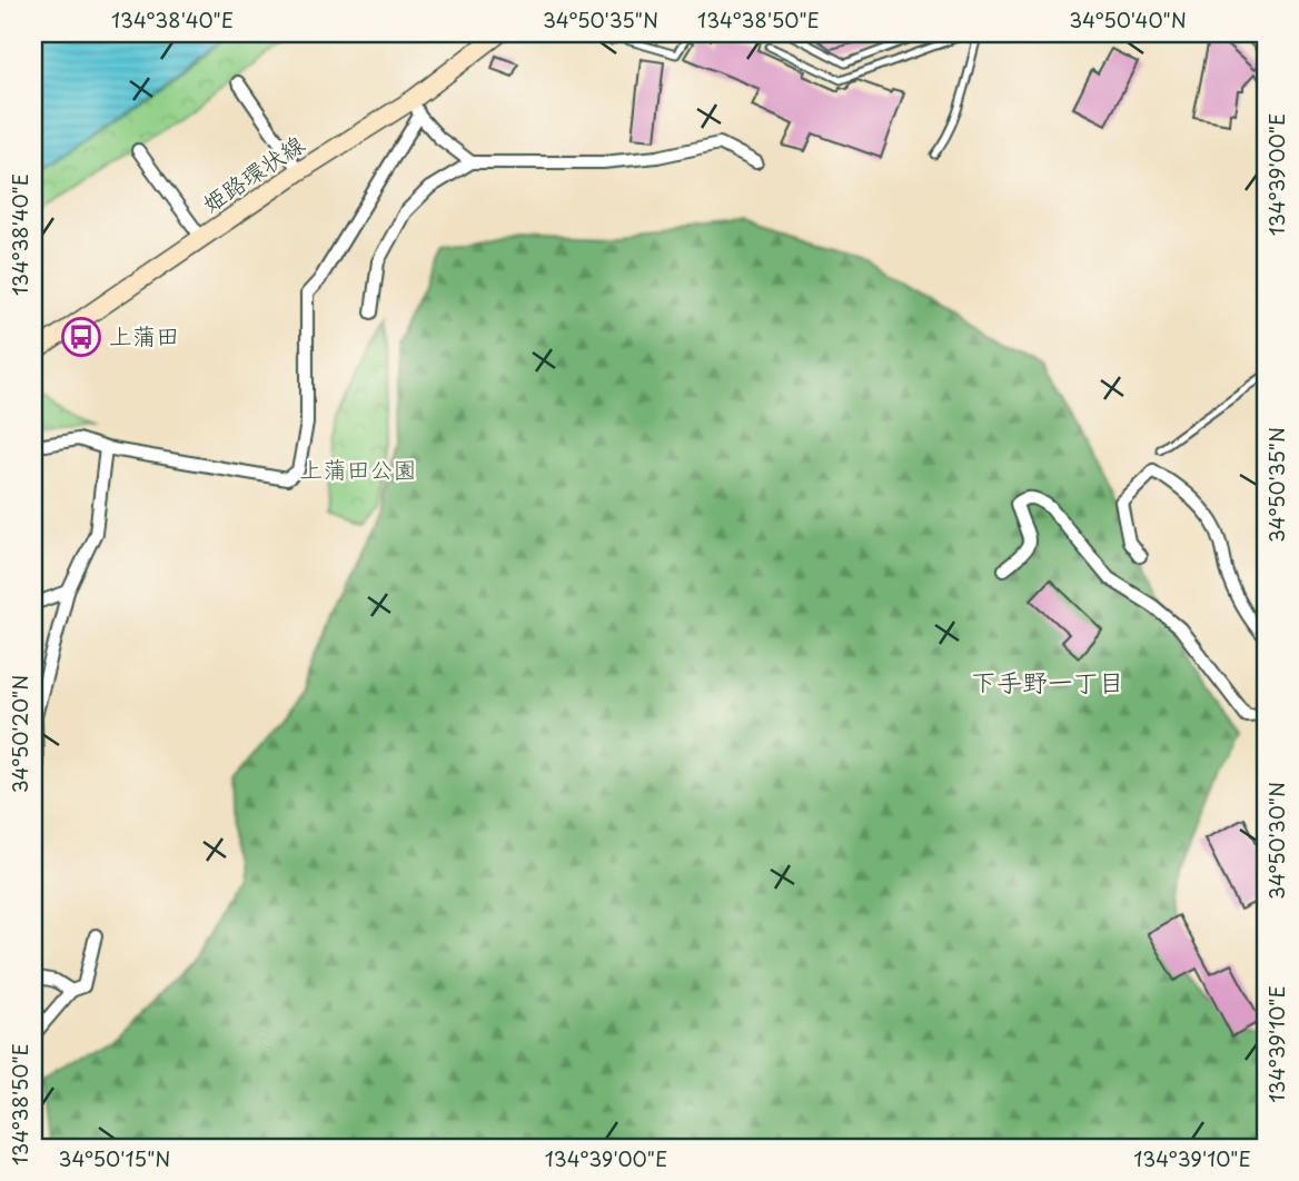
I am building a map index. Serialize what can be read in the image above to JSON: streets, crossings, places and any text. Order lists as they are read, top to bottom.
{
  "streets": {
    "main road": ["姫路環状線"]
  },
  "districts": ["下手野一丁目"],
  "parks": ["上蒲田公園"],
  "places": {
    "bus stop": ["上蒲田"]
  },
  "coordinates": [
    "134°38'40\"E",
    "34°50'35\"N",
    "134°38'50\"E",
    "34°50'40\"N",
    "134°39'00\"E",
    "34°50'20\"N",
    "34°50'30\"N",
    "134°39'10\"E",
    "34°50'15\"N"
  ]
}
